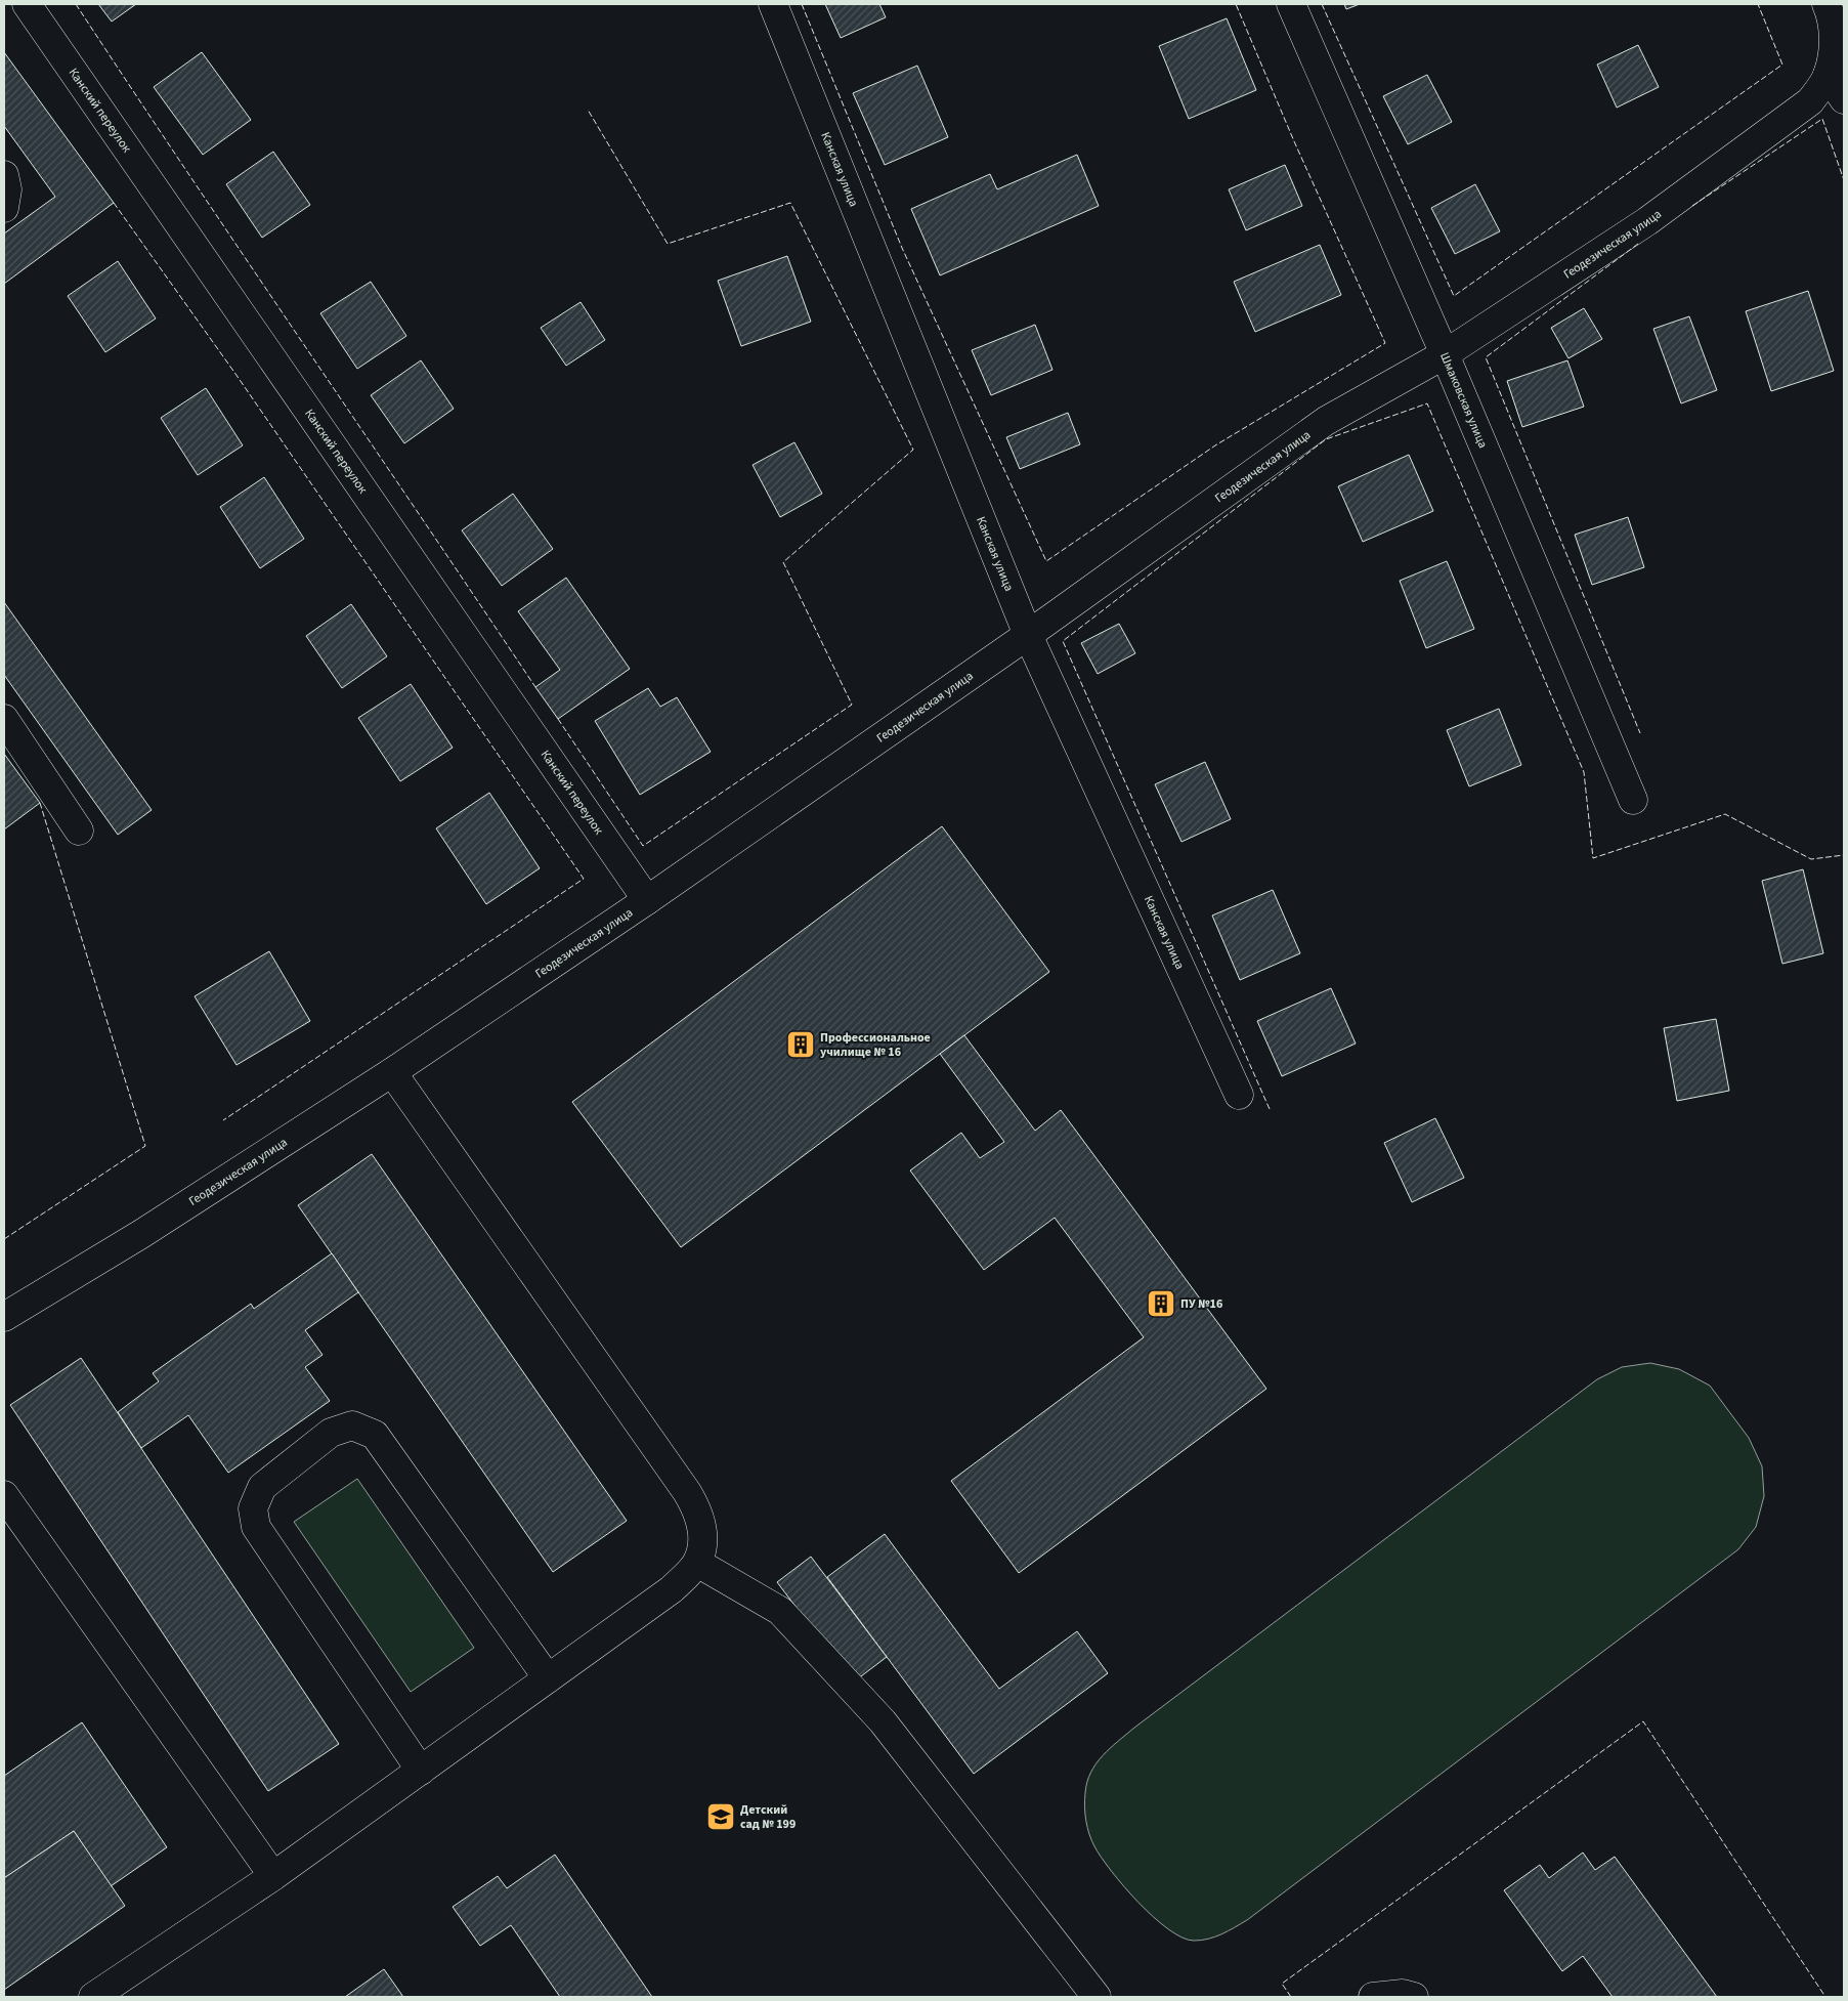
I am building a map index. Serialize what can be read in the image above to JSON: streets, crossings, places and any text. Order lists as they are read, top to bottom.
{
  "streets": {
    "street": [
      "Канский переулок",
      "Канская улица",
      "Геодезическая улица",
      "Шмаковская улица"
    ]
  },
  "crossings": [
    ["Канский переулок", "Геодезическая улица"],
    ["Канская улица", "Геодезическая улица"],
    ["Геодезическая улица", "Шмаковская улица"]
  ],
  "places": {
    "building": ["Профессиональное училище № 16", "ПУ №16"],
    "school or university": ["Детский сад № 199"]
  }
}
